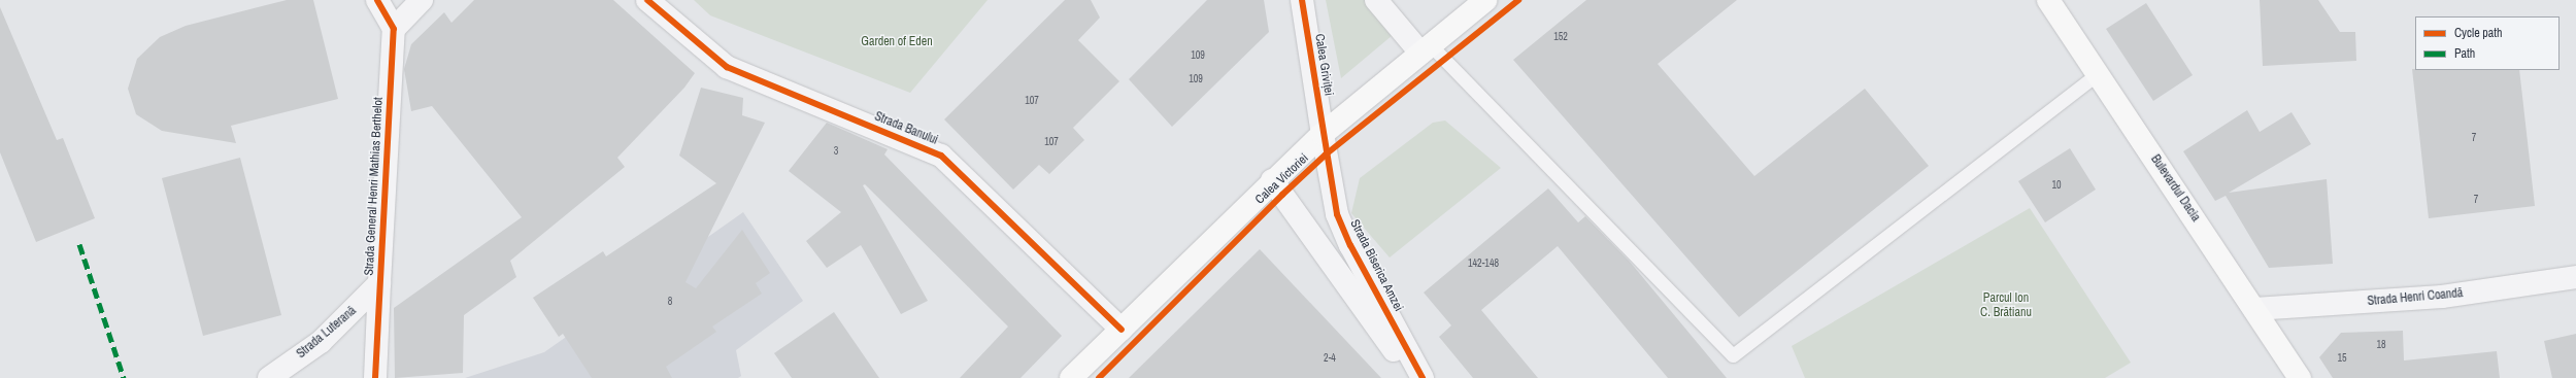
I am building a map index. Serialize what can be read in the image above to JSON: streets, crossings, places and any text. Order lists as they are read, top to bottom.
{
  "streets": {
    "main road": ["Calea Victoriei", "Bulevardul Dacia"],
    "street": [
      "Calea Griviței",
      "Strada Banului",
      "Strada General Henri Mathias Berthelot",
      "Strada Biserica Amzei",
      "Strada Henri Coandă",
      "Strada Luterană"
    ]
  },
  "crossings": [
    ["Calea Griviței", "Calea Victoriei"],
    ["Calea Griviței", "Strada Biserica Amzei"],
    ["Strada Banului", "Calea Victoriei"],
    ["Calea Victoriei", "Strada Biserica Amzei"],
    ["Strada General Henri Mathias Berthelot", "Strada Luterană"],
    ["Bulevardul Dacia", "Strada Henri Coandă"]
  ],
  "parks": ["Garden of Eden", "Parcul Ion C. Brătianu"],
  "house_numbers": [
    "152",
    "109",
    "109",
    "107",
    "7",
    "107",
    "3",
    "10",
    "7",
    "142-148",
    "8",
    "18",
    "2-4",
    "15"
  ],
  "legend": ["Cycle path", "Path"]
}
